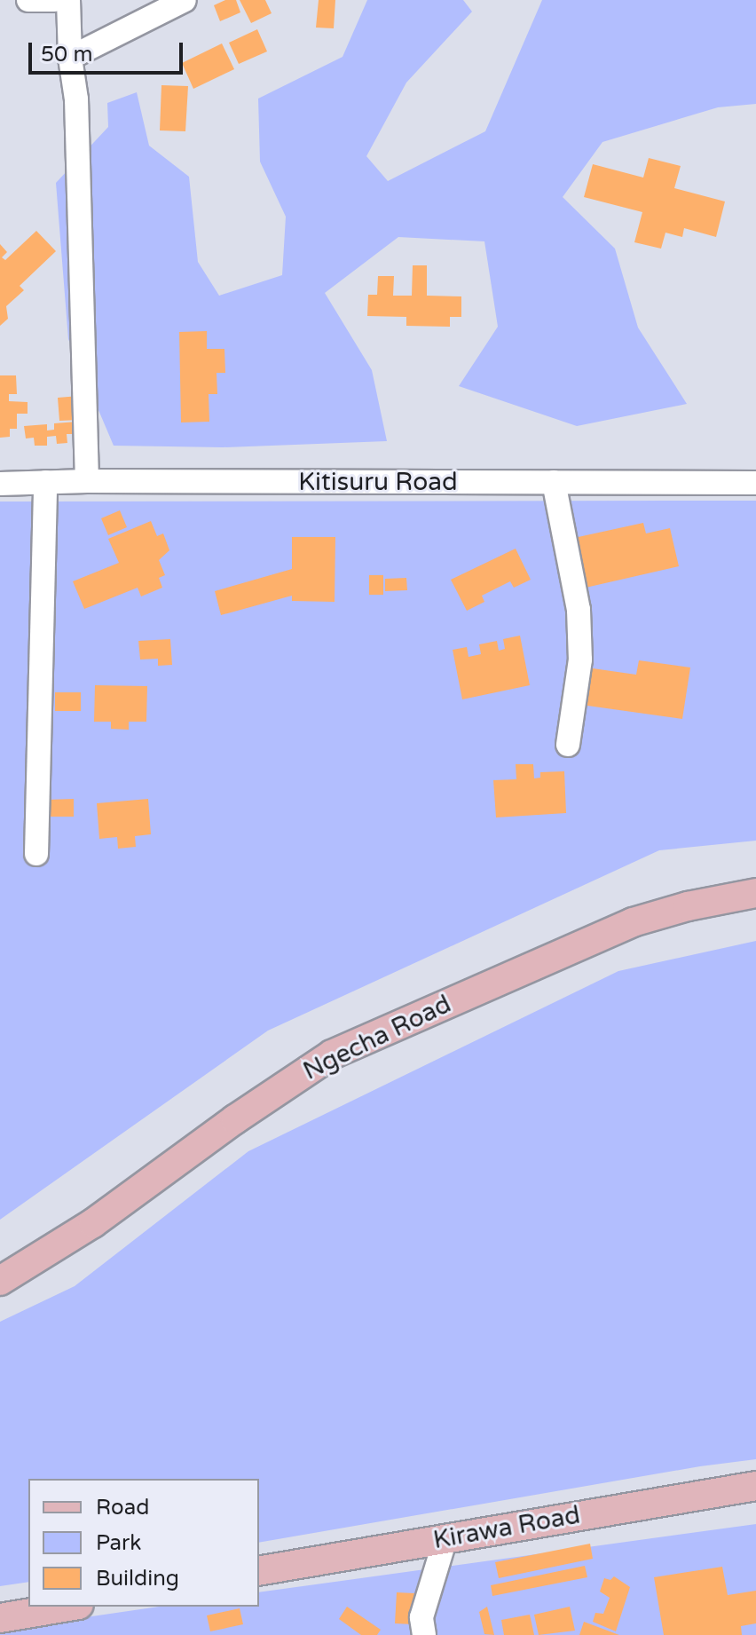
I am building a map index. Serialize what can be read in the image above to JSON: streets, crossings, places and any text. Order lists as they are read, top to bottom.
{
  "streets": {
    "main road": ["Ngecha Road", "Kirawa Road"],
    "street": ["Kitisuru Road"]
  },
  "legend": ["Road", "Park", "Building"],
  "scale_bar": "50 m"
}
